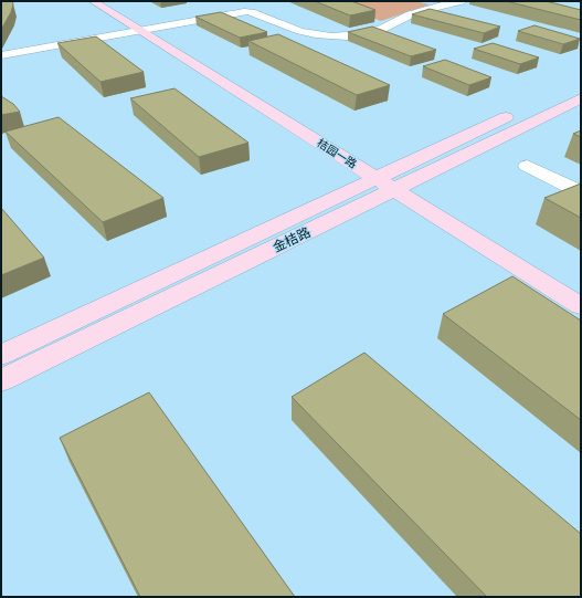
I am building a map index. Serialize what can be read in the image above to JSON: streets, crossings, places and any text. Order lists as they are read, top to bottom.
{
  "streets": {
    "main road": ["桔园一路", "金桔路"]
  },
  "crossings": [
    ["桔园一路", "金桔路"]
  ]
}
